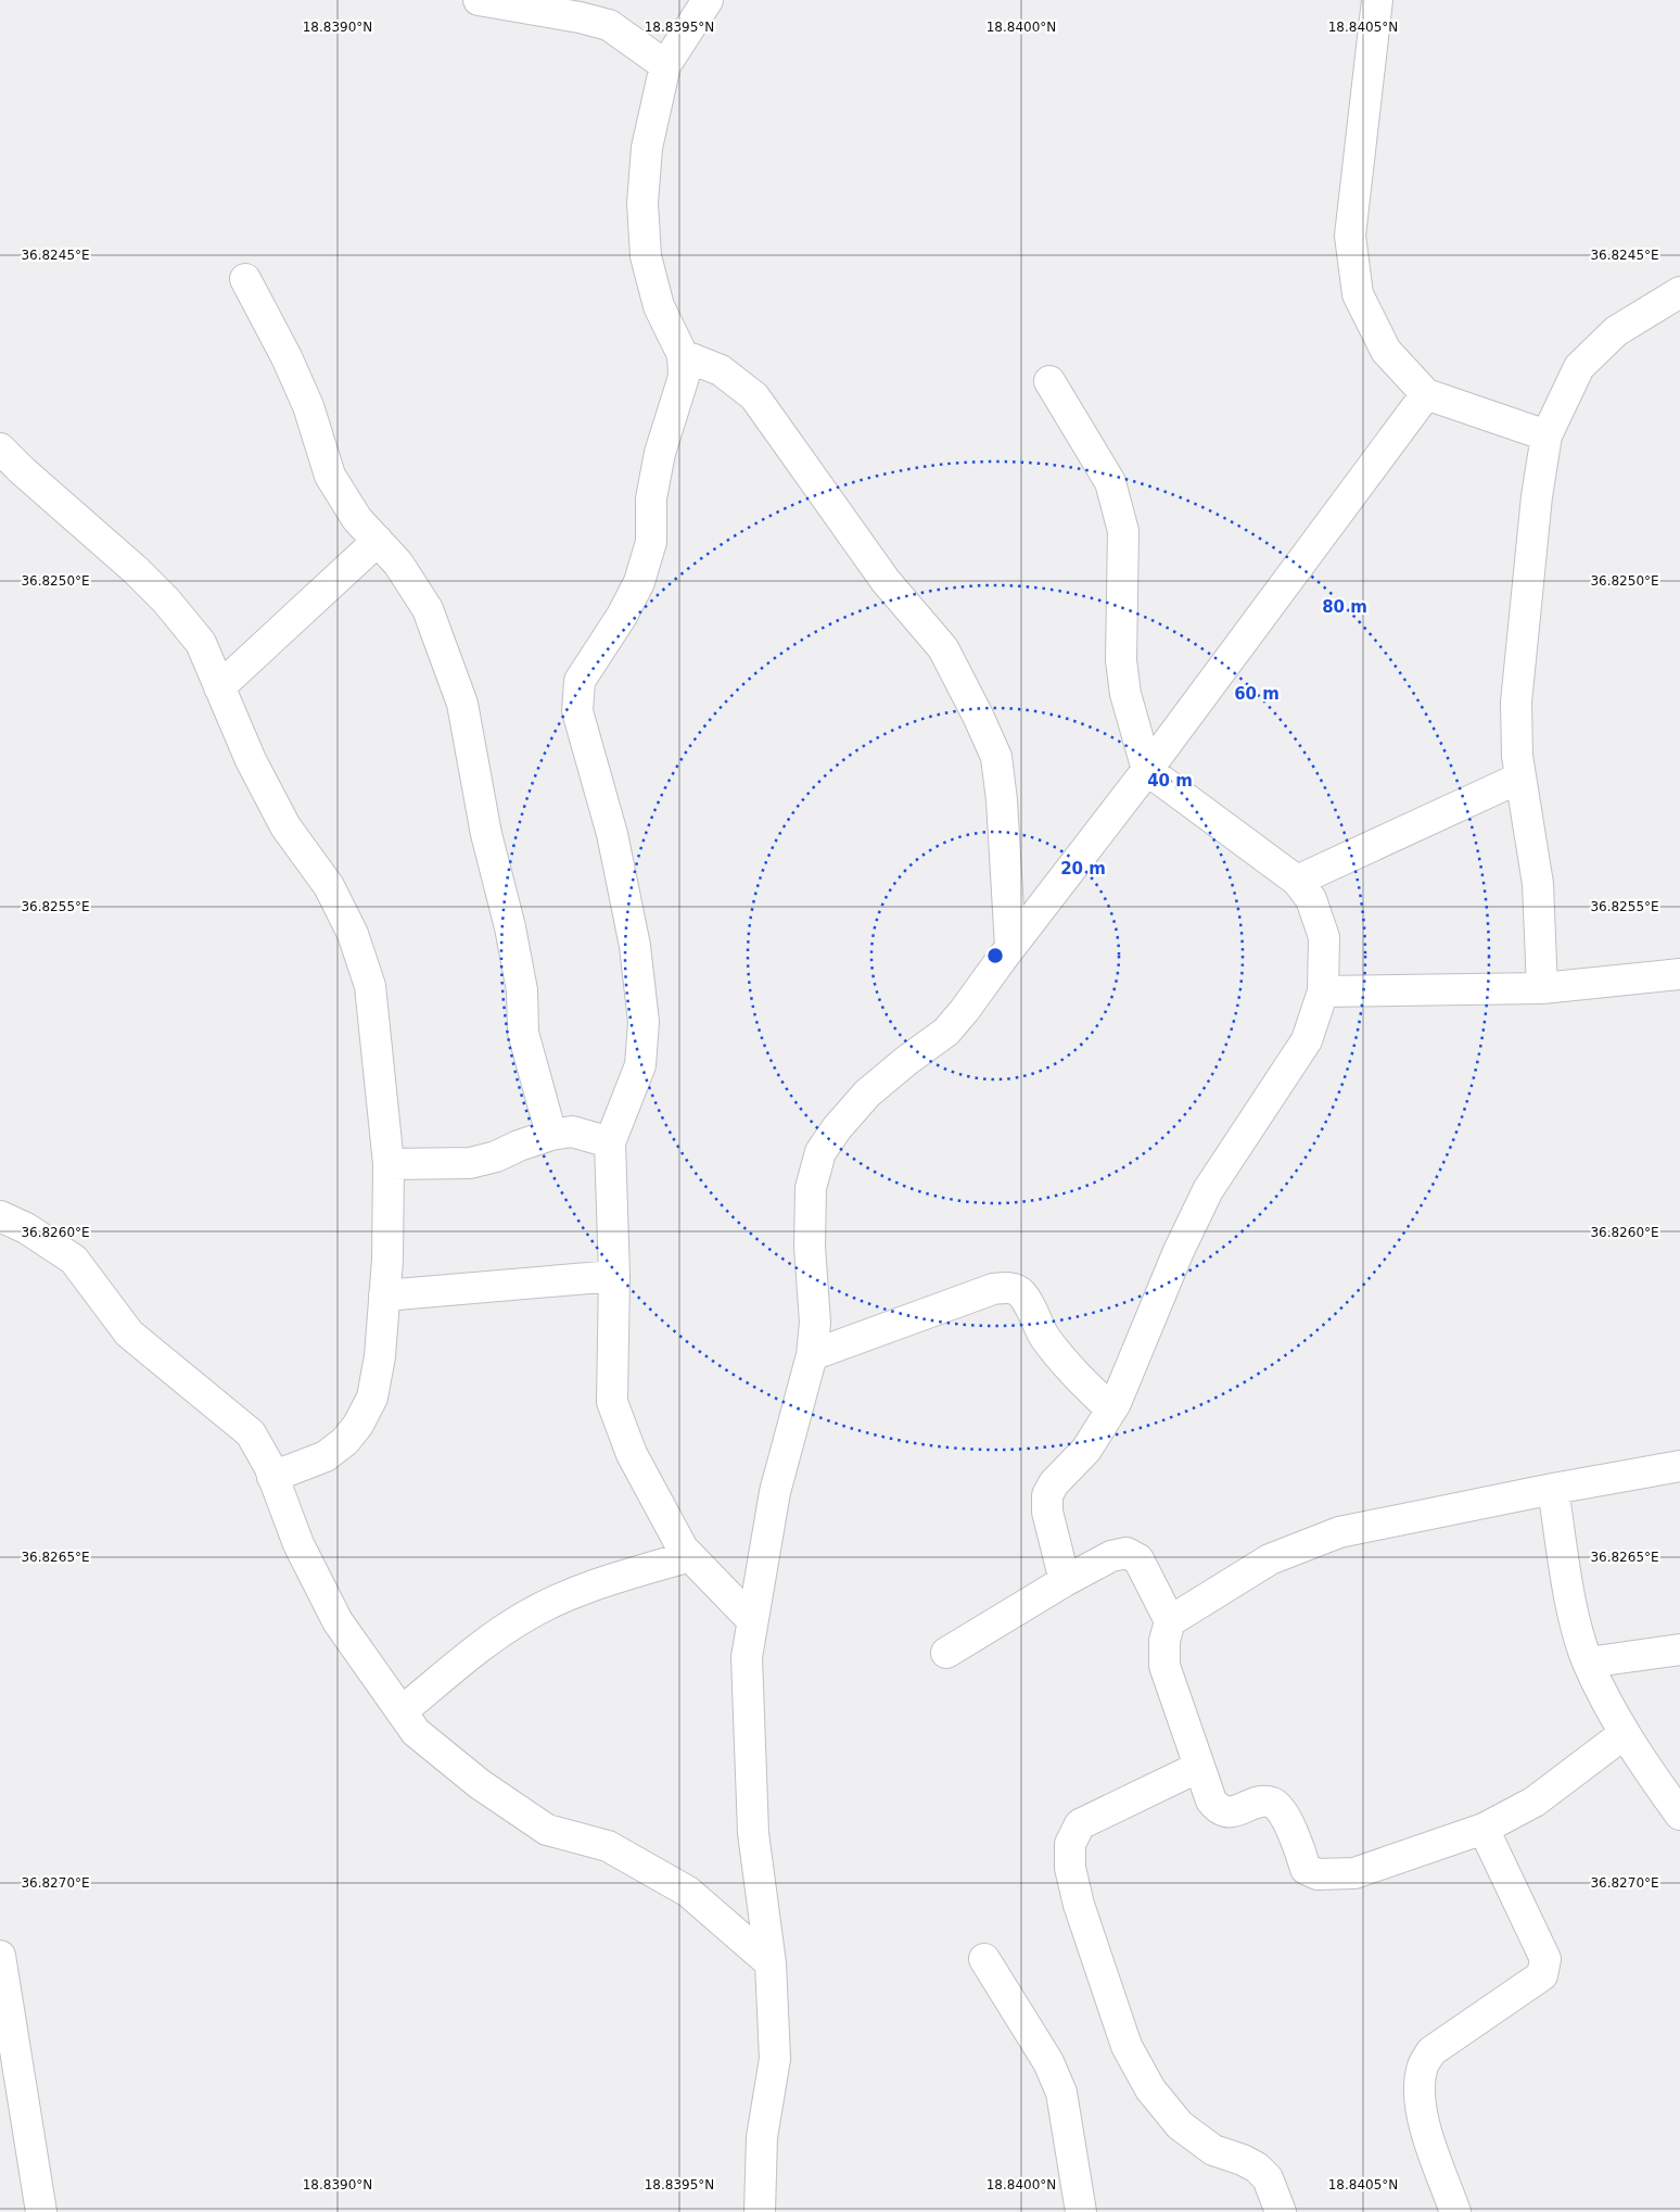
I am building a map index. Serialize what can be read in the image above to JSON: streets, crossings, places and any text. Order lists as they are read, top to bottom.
{
  "coordinates": [
    "18.8390°N",
    "18.8395°N",
    "18.8400°N",
    "18.8405°N",
    "36.8245°E",
    "36.8250°E",
    "36.8255°E",
    "36.8260°E",
    "36.8265°E",
    "36.8270°E"
  ],
  "rings": [
    "80 m",
    "60 m",
    "40 m",
    "20 m"
  ]
}
